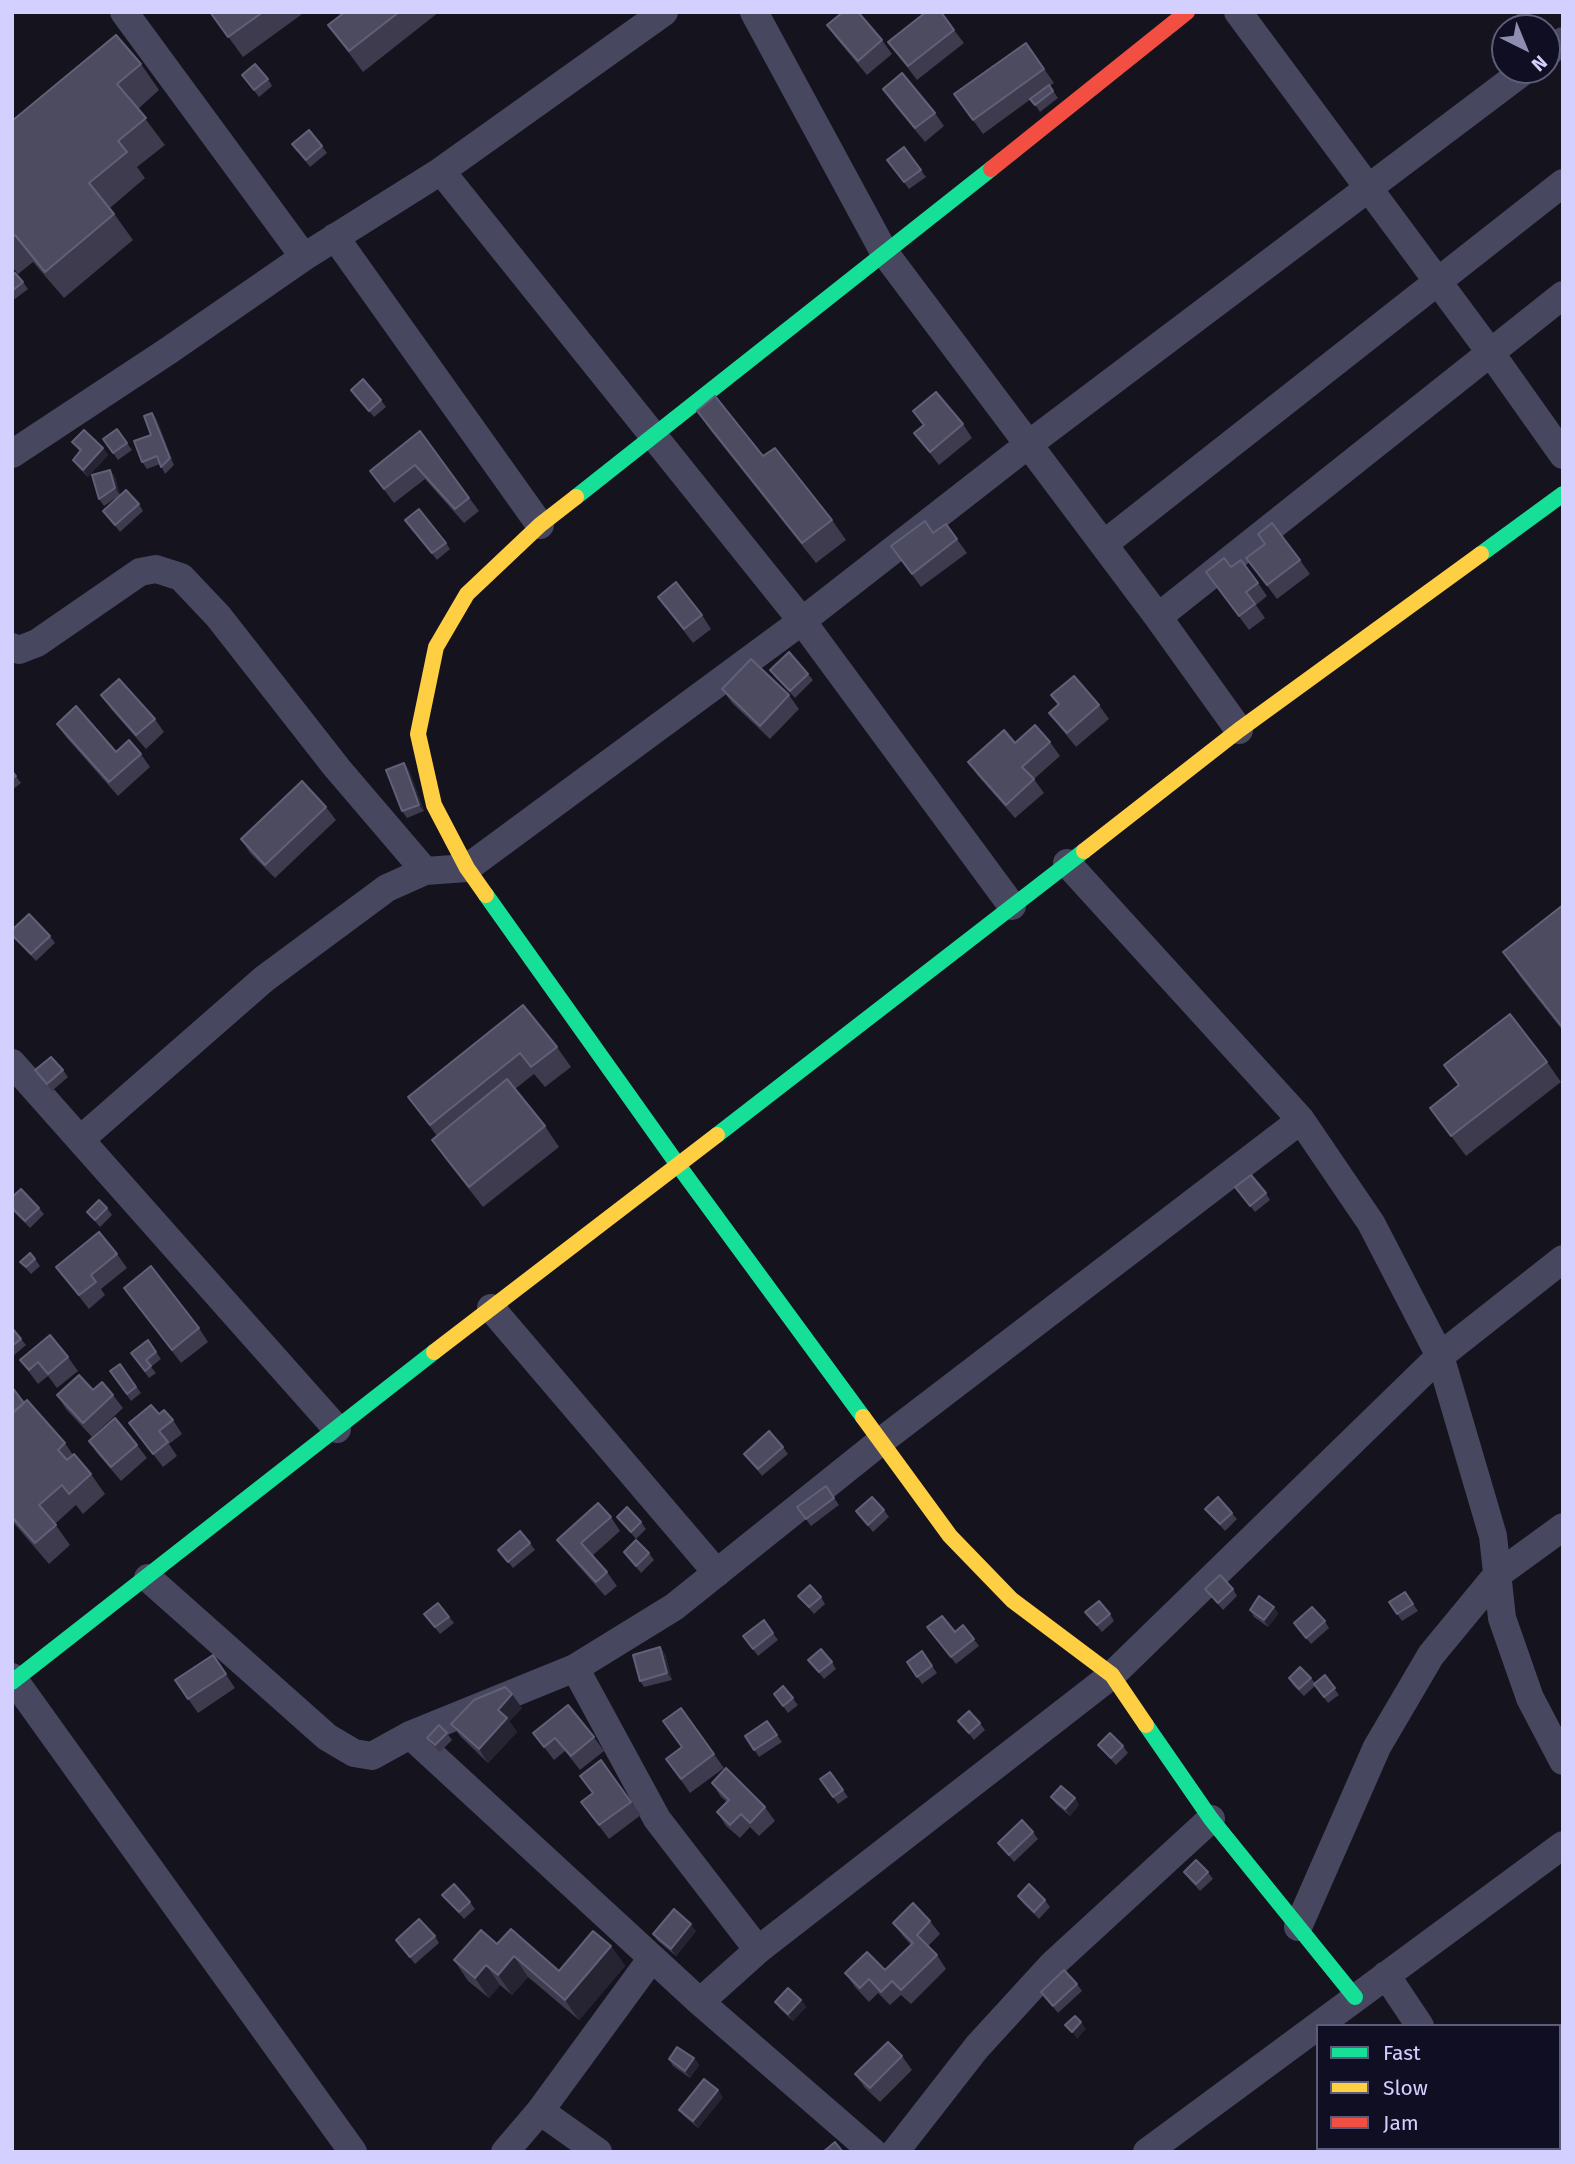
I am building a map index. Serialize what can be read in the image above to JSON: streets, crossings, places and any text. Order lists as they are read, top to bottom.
{
  "legend": ["Fast", "Slow", "Jam"],
  "north": "bottom right"
}
